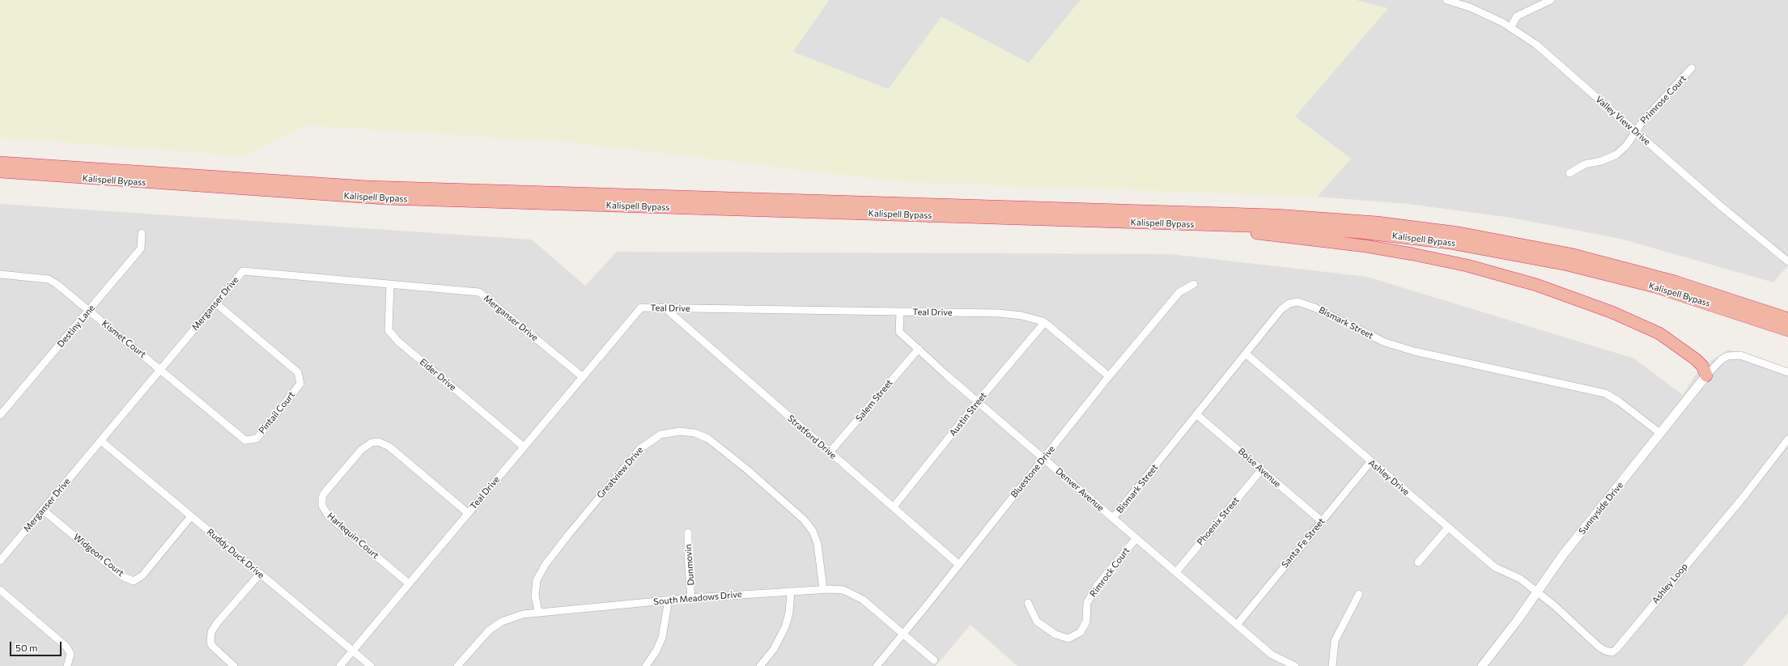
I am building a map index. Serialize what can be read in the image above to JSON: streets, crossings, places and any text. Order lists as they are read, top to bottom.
{
  "streets": {
    "highway": ["Kalispell Bypass"],
    "street": [
      "Primrose Court",
      "Valley View Drive",
      "Merganser Drive",
      "Teal Drive",
      "Bismark Street",
      "Destiny Lane",
      "Kismet Court",
      "Eider Drive",
      "Salem Street",
      "Pintail Court",
      "Austin Street",
      "Stratford Drive",
      "Boise Avenue",
      "Bluestone Drive",
      "Greatview Drive",
      "Ashley Drive",
      "Denver Avenue",
      "Sunnyside Drive",
      "Phoenix Street",
      "Harlequin Court",
      "Santa Fe Street",
      "Ruddy Duck Drive",
      "Widgeon Court",
      "Dunmovin",
      "Rimrock Court",
      "Ashley Loop",
      "South Meadows Drive"
    ]
  },
  "crossings": [
    ["Primrose Court", "Valley View Drive"],
    ["Merganser Drive", "Teal Drive"],
    ["Merganser Drive", "Kismet Court"],
    ["Merganser Drive", "Eider Drive"],
    ["Merganser Drive", "Pintail Court"],
    ["Merganser Drive", "Ruddy Duck Drive"],
    ["Merganser Drive", "Widgeon Court"],
    ["Teal Drive", "Eider Drive"],
    ["Teal Drive", "Austin Street"],
    ["Teal Drive", "Stratford Drive"],
    ["Teal Drive", "Bluestone Drive"],
    ["Teal Drive", "Denver Avenue"],
    ["Teal Drive", "Harlequin Court"],
    ["Teal Drive", "Ruddy Duck Drive"],
    ["Bismark Street", "Boise Avenue"],
    ["Bismark Street", "Ashley Drive"],
    ["Bismark Street", "Denver Avenue"],
    ["Bismark Street", "Sunnyside Drive"],
    ["Destiny Lane", "Kismet Court"],
    ["Kismet Court", "Pintail Court"],
    ["Salem Street", "Stratford Drive"],
    ["Salem Street", "Denver Avenue"],
    ["Austin Street", "Stratford Drive"],
    ["Austin Street", "Denver Avenue"],
    ["Stratford Drive", "Bluestone Drive"],
    ["Boise Avenue", "Phoenix Street"],
    ["Boise Avenue", "Santa Fe Street"],
    ["Bluestone Drive", "Denver Avenue"],
    ["Bluestone Drive", "South Meadows Drive"],
    ["Greatview Drive", "South Meadows Drive"],
    ["Ashley Drive", "Sunnyside Drive"],
    ["Ashley Drive", "Santa Fe Street"],
    ["Ashley Drive", "Ashley Loop"],
    ["Denver Avenue", "Phoenix Street"],
    ["Denver Avenue", "Santa Fe Street"],
    ["Denver Avenue", "Rimrock Court"],
    ["Sunnyside Drive", "Ashley Loop"],
    ["Ruddy Duck Drive", "Widgeon Court"],
    ["Dunmovin", "South Meadows Drive"]
  ],
  "scale_bar": "50 m"
}
